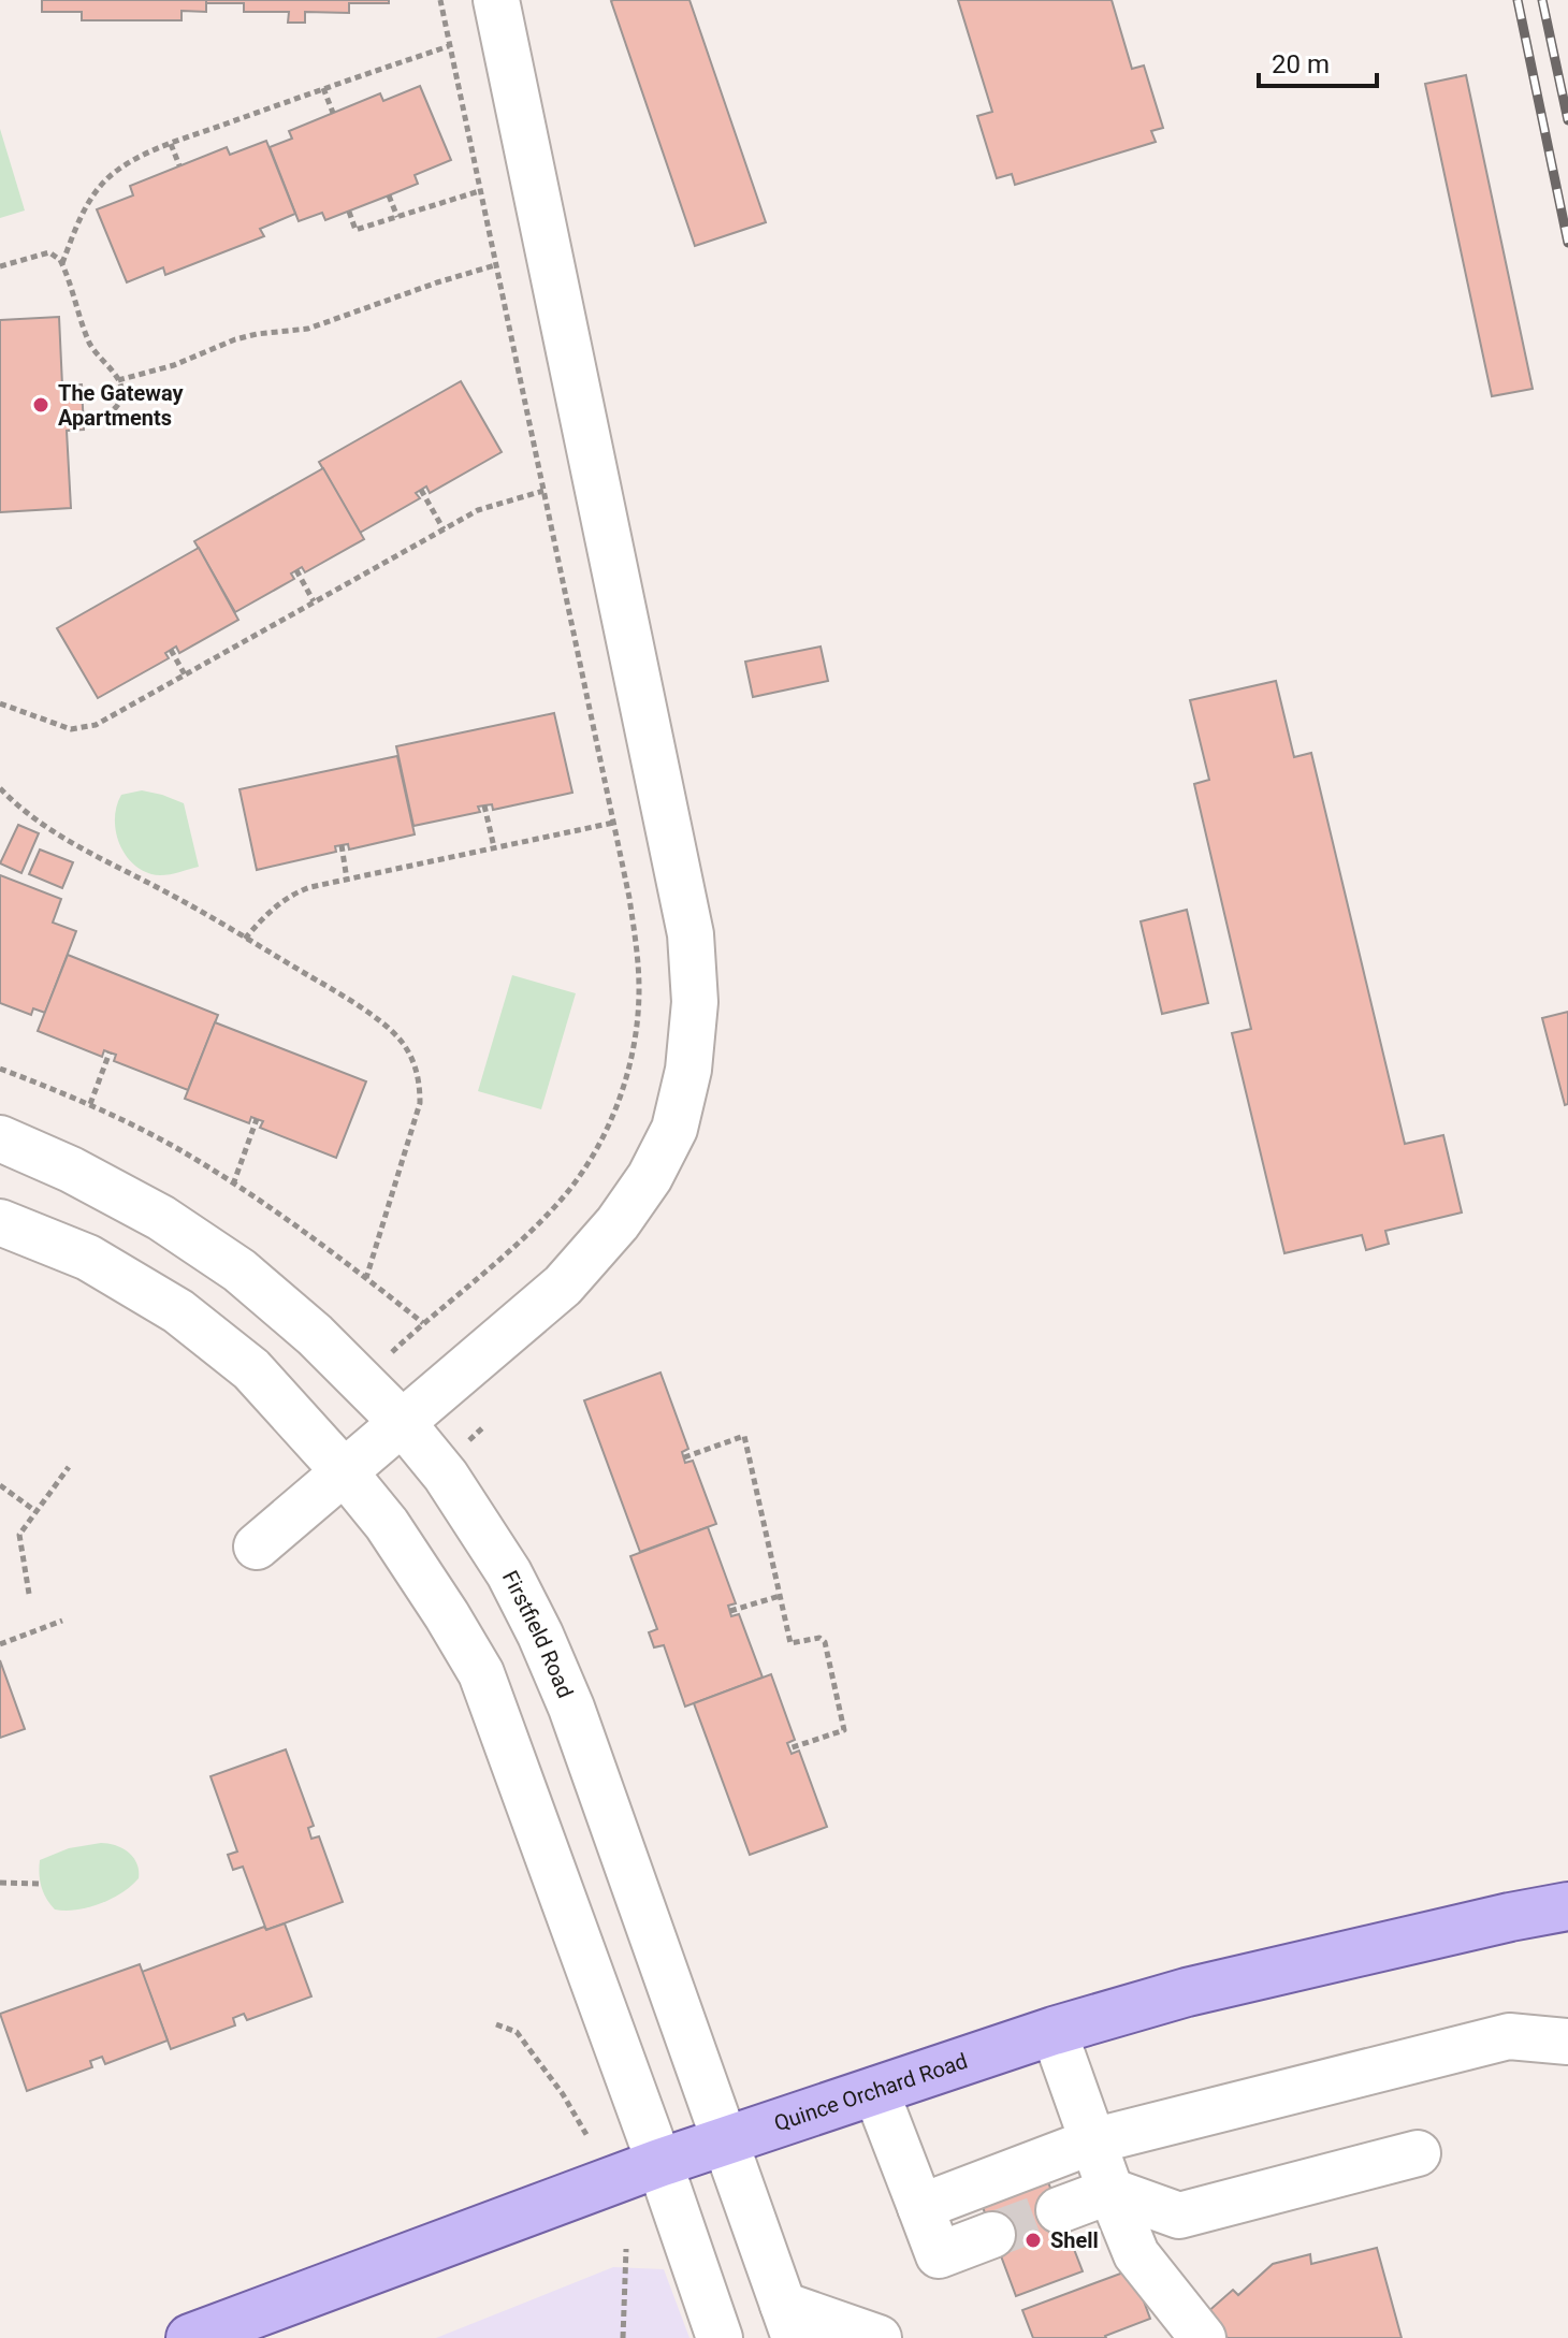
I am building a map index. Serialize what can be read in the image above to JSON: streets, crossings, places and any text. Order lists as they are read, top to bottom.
{
  "streets": {
    "main road": ["Quince Orchard Road"],
    "street": ["Firstfield Road"]
  },
  "crossings": [
    ["Firstfield Road", "Quince Orchard Road"]
  ],
  "places": ["The Gateway Apartments", "Shell"],
  "scale_bar": "20 m"
}
